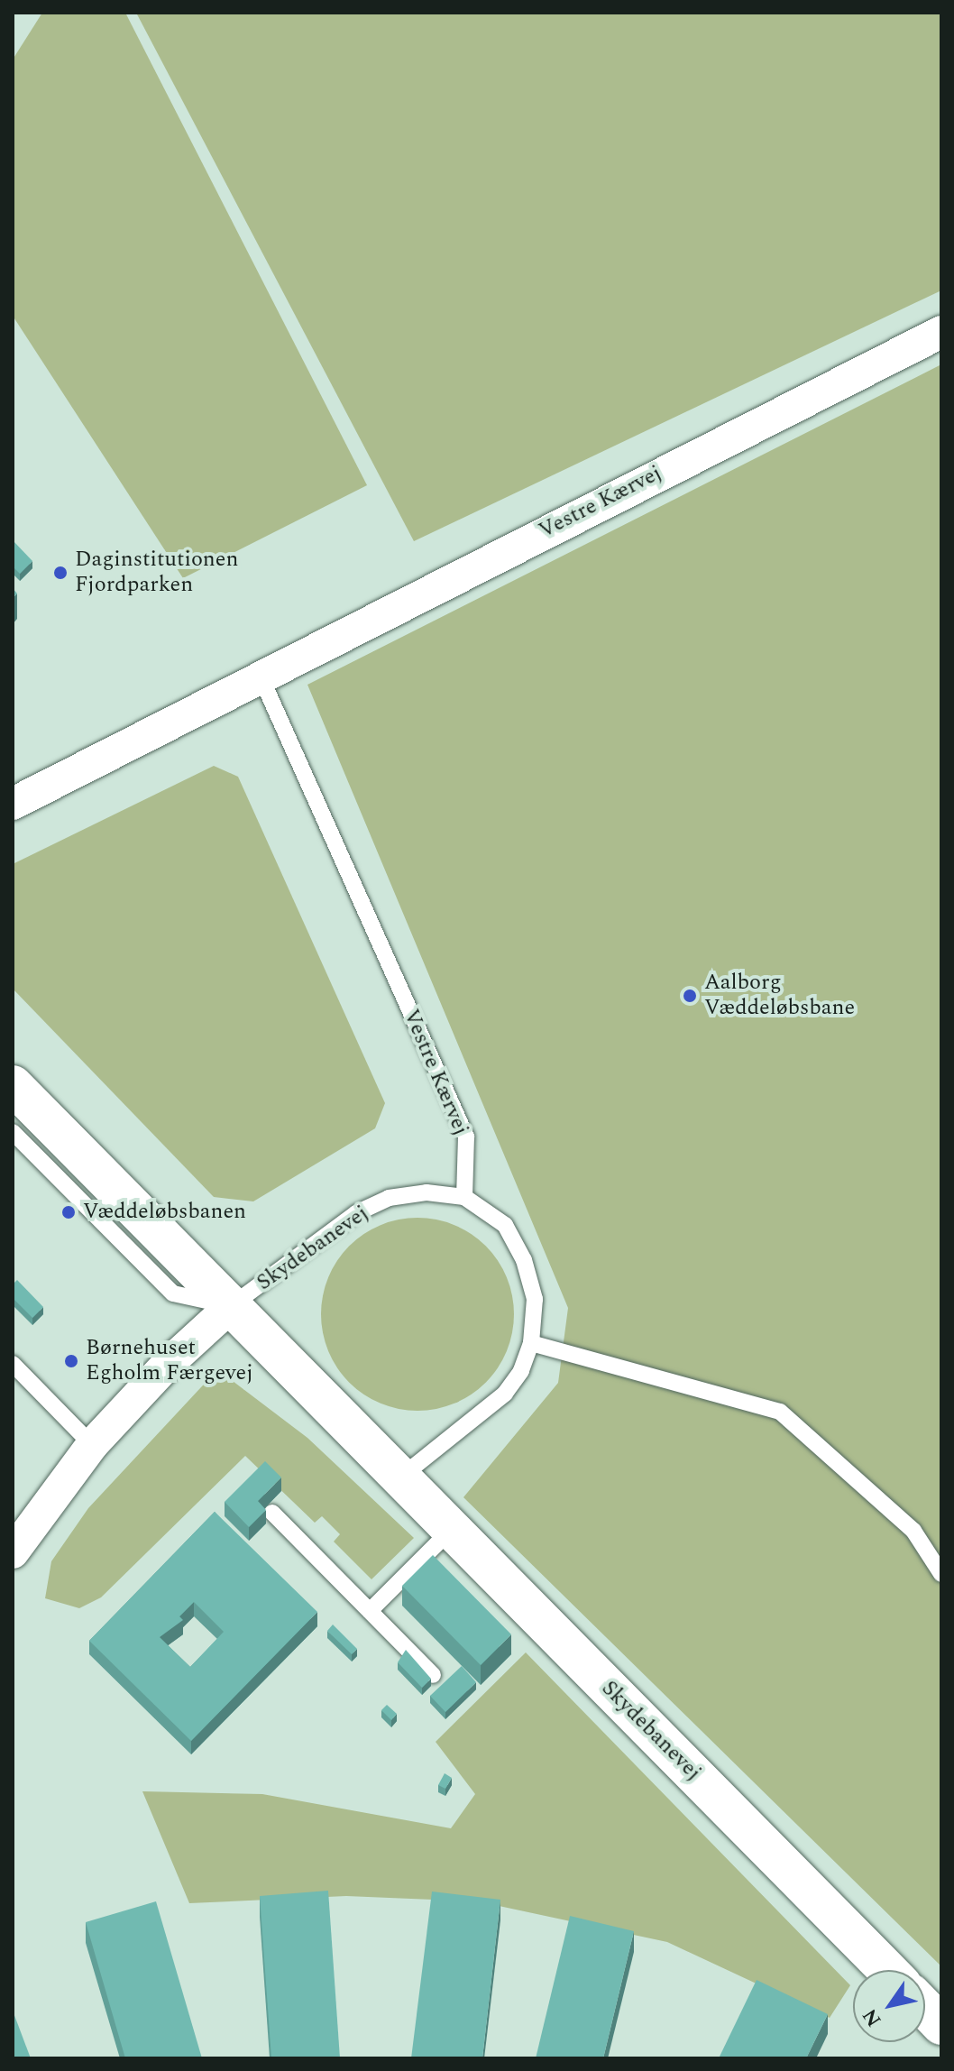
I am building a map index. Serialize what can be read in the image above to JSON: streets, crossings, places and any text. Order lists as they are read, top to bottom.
{
  "streets": {
    "street": ["Vestre Kærvej", "Skydebanevej"]
  },
  "crossings": [
    ["Vestre Kærvej", "Skydebanevej"]
  ],
  "places": [
    "Daginstitutionen Fjordparken",
    "Aalborg Væddeløbsbane",
    "Væddeløbsbanen",
    "Børnehuset Egholm Færgevej"
  ],
  "north": "bottom left"
}
